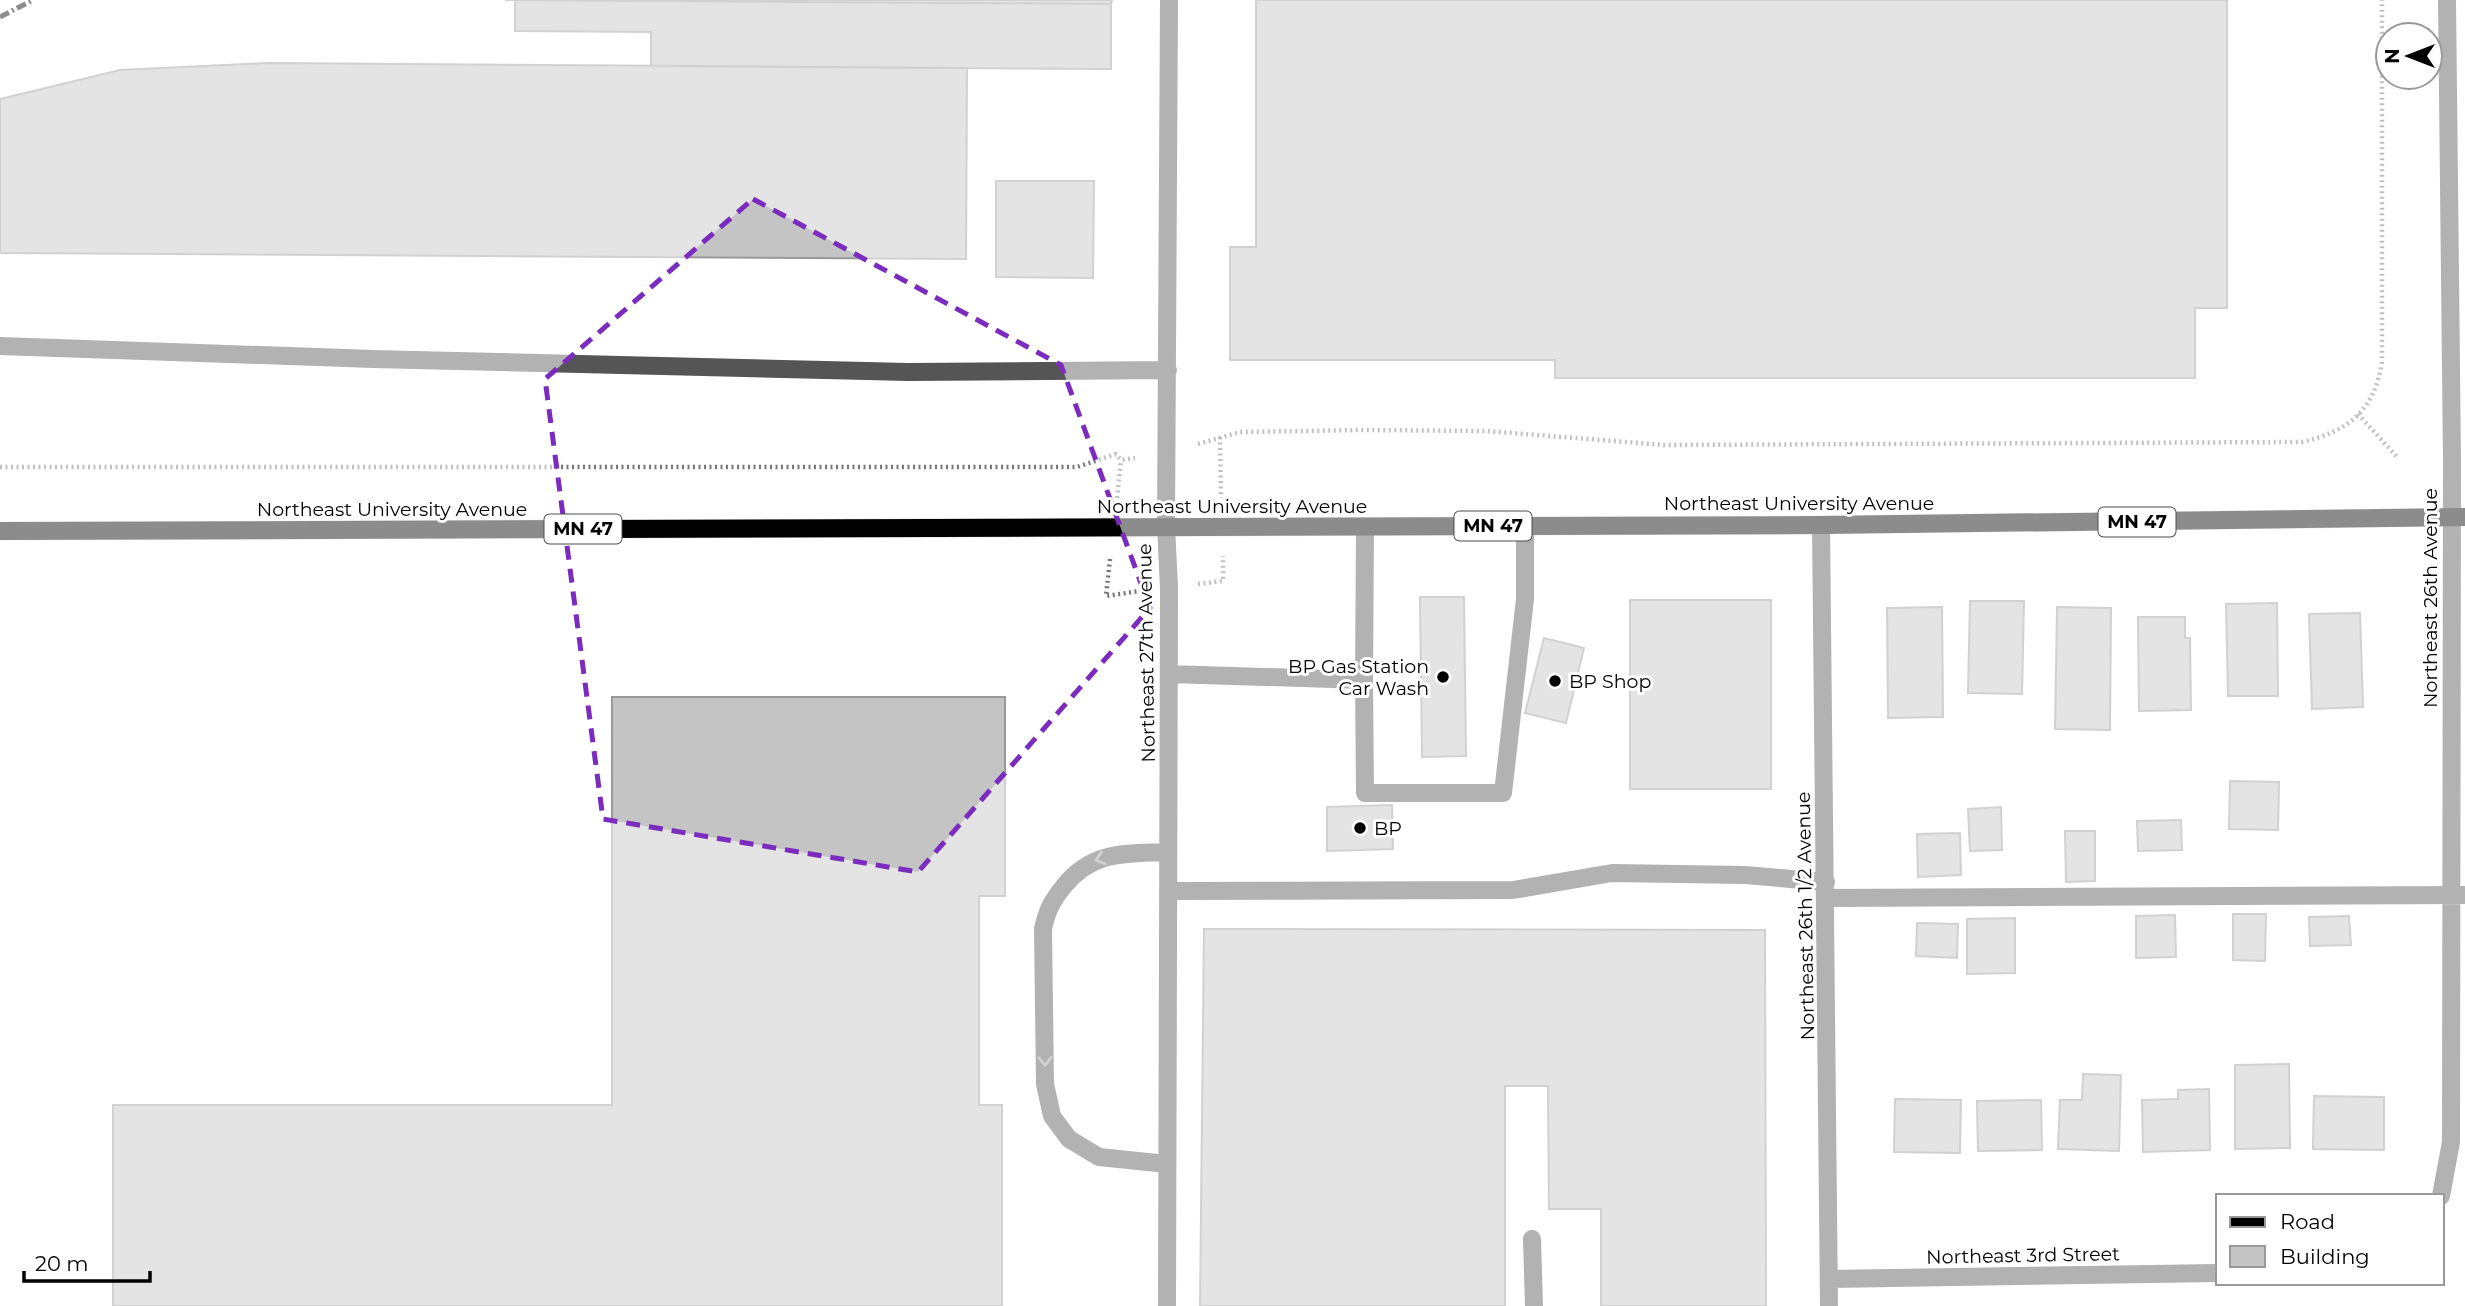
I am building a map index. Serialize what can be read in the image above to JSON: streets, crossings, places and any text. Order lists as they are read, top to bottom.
{
  "streets": {
    "main road": ["Northeast University Avenue", "MN 47"],
    "street": [
      "Northeast 26th Avenue",
      "Northeast 27th Avenue",
      "Northeast 26th 1/2 Avenue",
      "Northeast 3rd Street"
    ]
  },
  "crossings": [
    ["Northeast University Avenue", "Northeast 26th Avenue"],
    ["Northeast University Avenue", "Northeast 27th Avenue"],
    ["Northeast University Avenue", "Northeast 26th 1/2 Avenue"],
    ["Northeast 26th 1/2 Avenue", "Northeast 3rd Street"]
  ],
  "places": ["BP Gas Station Car Wash", "BP Shop", "BP"],
  "legend": ["Road", "Building"],
  "scale_bar": "20 m",
  "north": "left"
}
